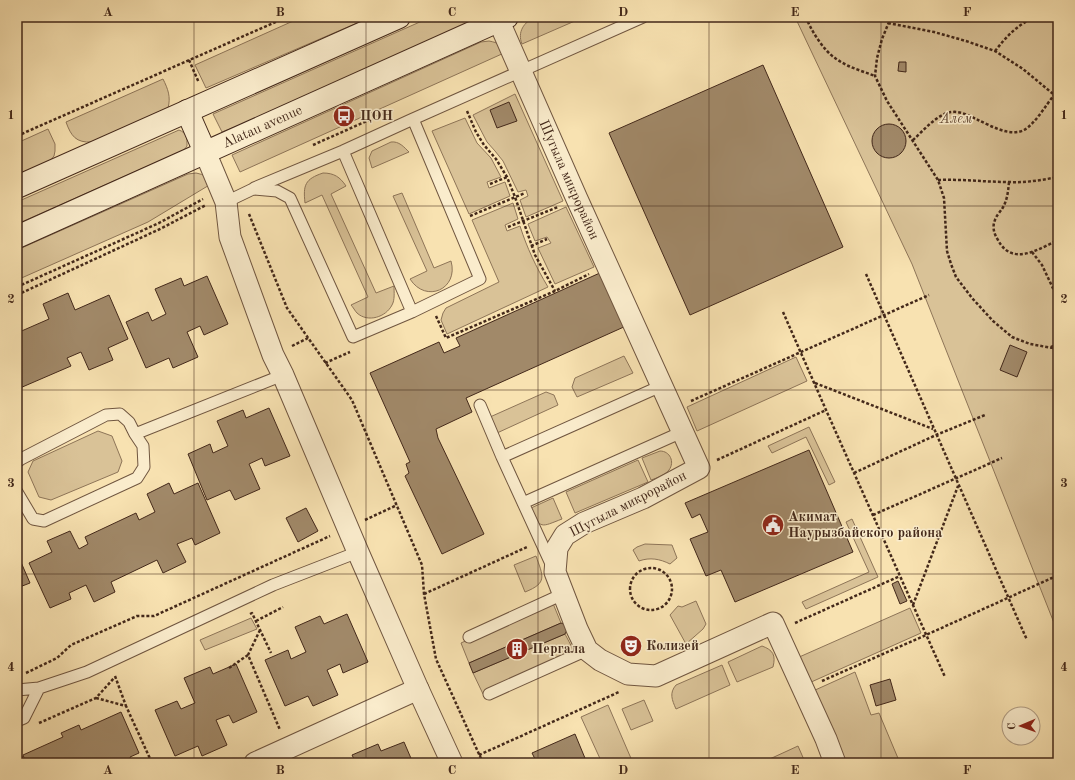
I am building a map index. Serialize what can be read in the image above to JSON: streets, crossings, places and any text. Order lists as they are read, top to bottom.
{
  "streets": {
    "main road": ["Alatau avenue"],
    "street": ["Шугыла микрорайон"]
  },
  "crossings": [
    ["Alatau avenue", "Шугыла микрорайон"]
  ],
  "parks": ["Алем"],
  "places": {
    "bus stop": ["ЦОН"],
    "public building": ["Акимат Наурызбайского района"],
    "theatre": ["Колизей"],
    "building": ["Пергала"]
  },
  "north": "left",
  "grid": {
    "columns": [
      "A",
      "B",
      "C",
      "D",
      "E",
      "F"
    ],
    "rows": [
      "1",
      "2",
      "3",
      "4"
    ]
  }
}
